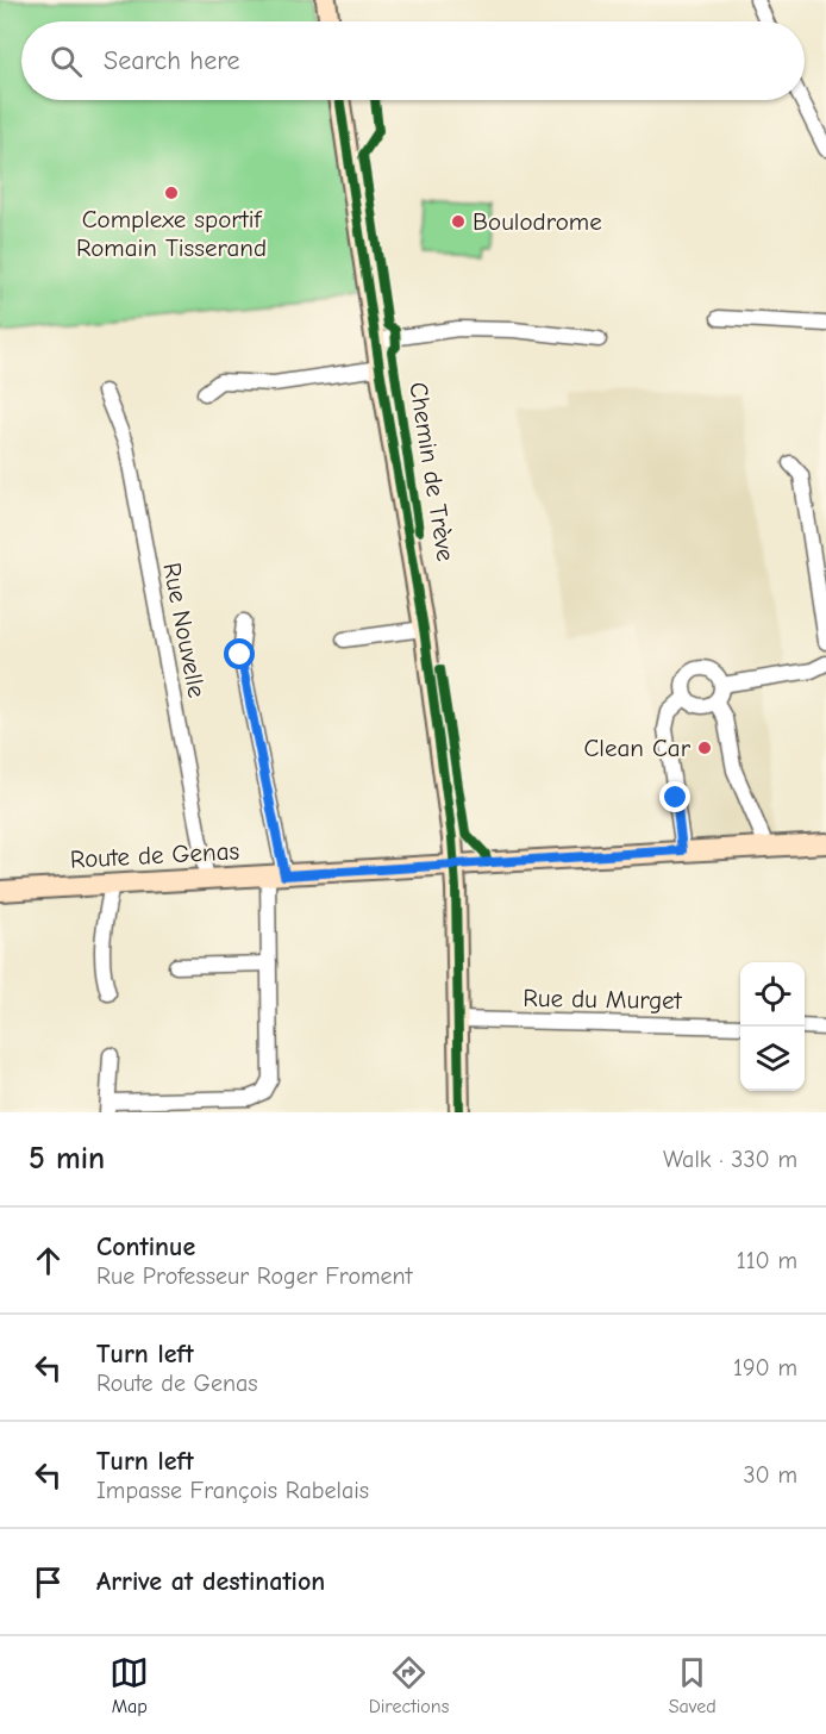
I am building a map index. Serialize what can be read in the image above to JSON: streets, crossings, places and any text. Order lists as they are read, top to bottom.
{
  "streets": {
    "street": [
      "Chemin de Trève",
      "Rue Nouvelle",
      "Route de Genas",
      "Rue du Murget"
    ]
  },
  "crossings": [
    ["Chemin de Trève", "Route de Genas"],
    ["Chemin de Trève", "Rue du Murget"],
    ["Rue Nouvelle", "Route de Genas"]
  ],
  "places": ["Complexe sportif Romain Tisserand", "Boulodrome", "Clean Car"],
  "page": {
    "search": "Search here",
    "heading": ["5 min", "Walk · 330 m"],
    "list": [
      ["Continue", "Rue Professeur Roger Froment", "110 m"],
      ["Turn left", "Route de Genas", "190 m"],
      ["Turn left", "Impasse François Rabelais", "30 m"],
      "Arrive at destination"
    ],
    "nav": ["Map", "Directions", "Saved"]
  }
}
